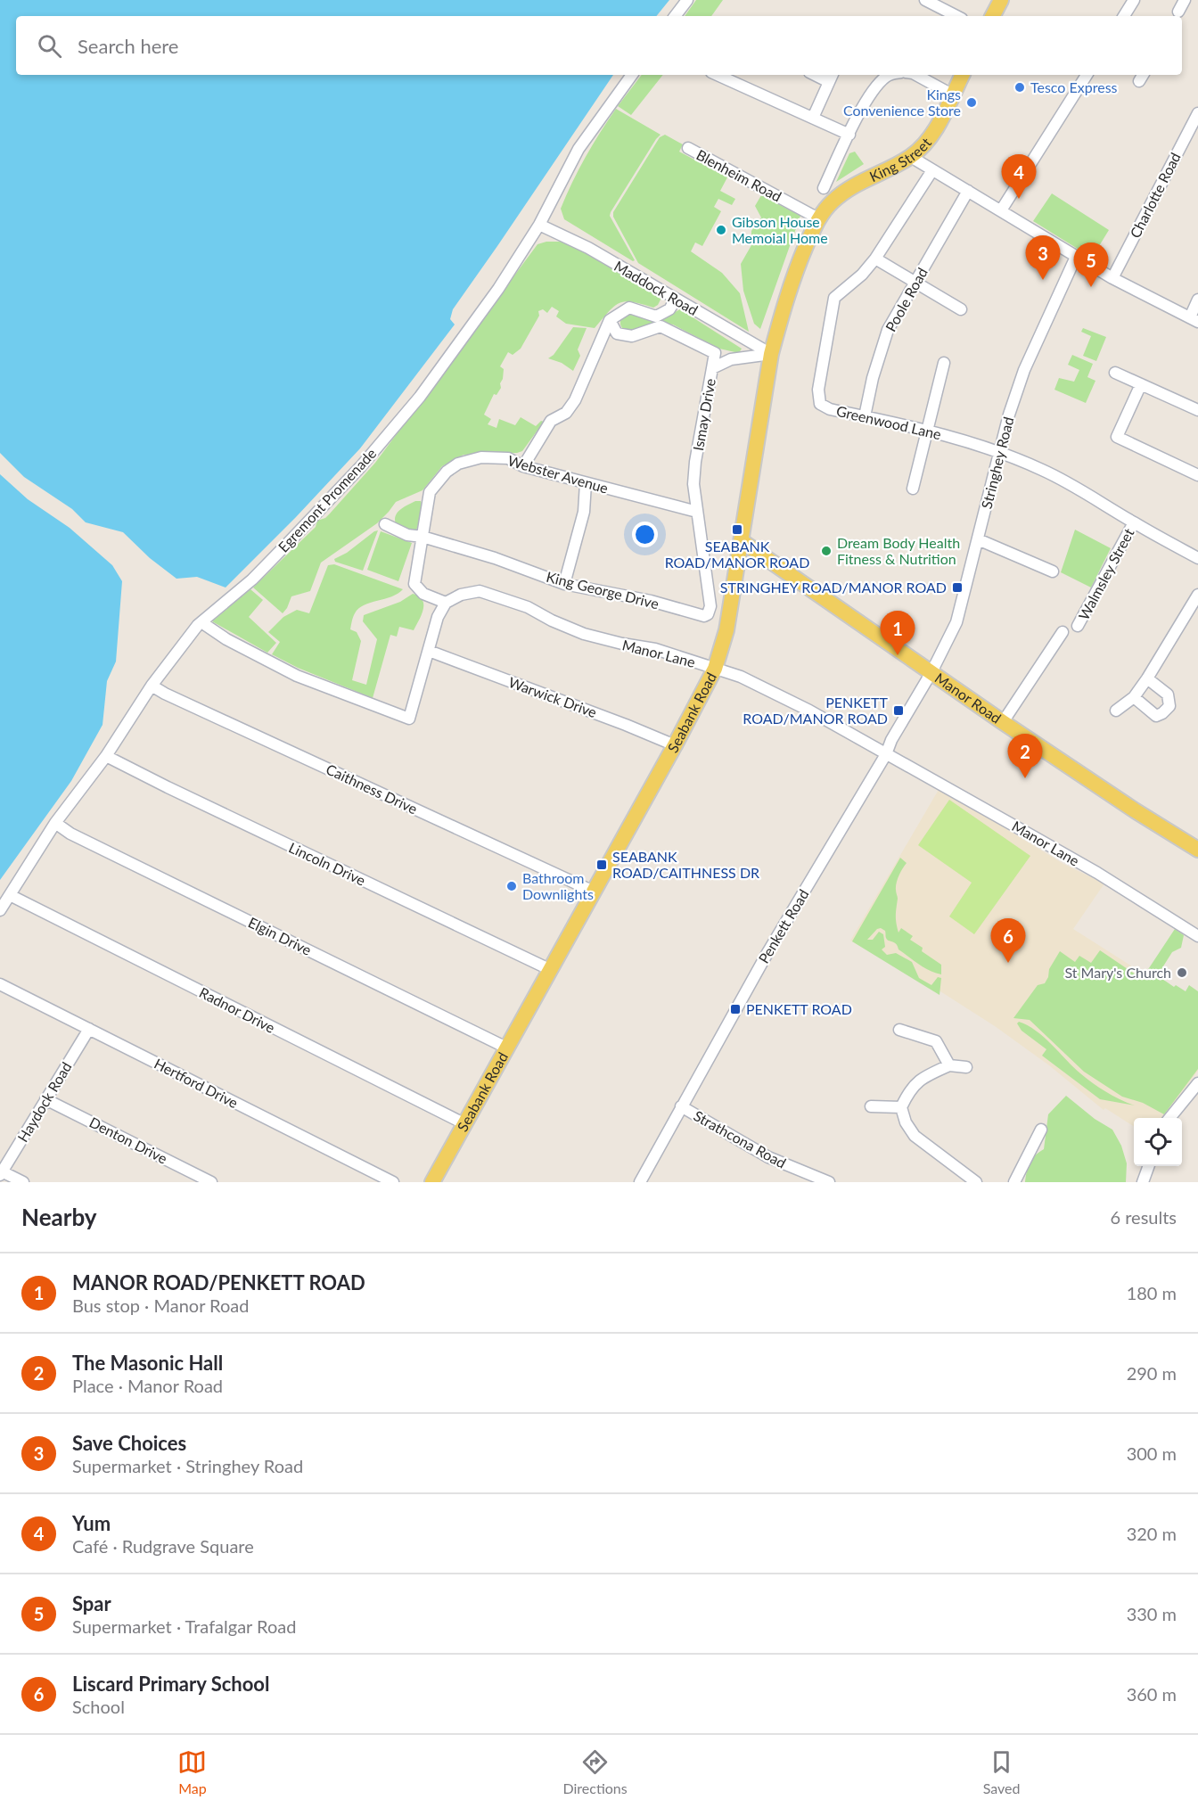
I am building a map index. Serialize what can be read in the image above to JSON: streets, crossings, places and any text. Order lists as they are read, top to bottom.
{
  "streets": {
    "main road": ["King Street", "Manor Road", "Seabank Road"],
    "street": [
      "Blenheim Road",
      "Charlotte Road",
      "Maddock Road",
      "Poole Road",
      "Ismay Drive",
      "Greenwood Lane",
      "Stringhey Road",
      "Webster Avenue",
      "Egremont Promenade",
      "Walmsley Street",
      "King George Drive",
      "Manor Lane",
      "Warwick Drive",
      "Caithness Drive",
      "Lincoln Drive",
      "Penkett Road",
      "Elgin Drive",
      "Radnor Drive",
      "Hertford Drive",
      "Haydock Road",
      "Strathcona Road",
      "Denton Drive"
    ]
  },
  "crossings": [
    ["King Street", "Seabank Road"],
    ["Blenheim Road", "Seabank Road"],
    ["Maddock Road", "Egremont Promenade"],
    ["Maddock Road", "Seabank Road"],
    ["Poole Road", "Greenwood Lane"],
    ["Ismay Drive", "Webster Avenue"],
    ["Ismay Drive", "King George Drive"],
    ["Greenwood Lane", "Stringhey Road"],
    ["Greenwood Lane", "Walmsley Street"],
    ["Stringhey Road", "Manor Road"],
    ["Stringhey Road", "Penkett Road"],
    ["Webster Avenue", "King George Drive"],
    ["Egremont Promenade", "Caithness Drive"],
    ["Egremont Promenade", "Lincoln Drive"],
    ["Egremont Promenade", "Elgin Drive"],
    ["Egremont Promenade", "Radnor Drive"],
    ["Manor Lane", "Seabank Road"],
    ["Manor Lane", "Penkett Road"],
    ["Warwick Drive", "Seabank Road"],
    ["Manor Road", "Seabank Road"],
    ["Manor Road", "Penkett Road"],
    ["Seabank Road", "Caithness Drive"],
    ["Seabank Road", "Lincoln Drive"],
    ["Seabank Road", "Elgin Drive"],
    ["Seabank Road", "Radnor Drive"],
    ["Penkett Road", "Strathcona Road"],
    ["Hertford Drive", "Haydock Road"],
    ["Haydock Road", "Denton Drive"]
  ],
  "places": {
    "other": [
      "Tesco Express",
      "Kings Convenience Store",
      "Gibson House Memoial Home",
      "Dream Body Health Fitness & Nutrition",
      "Bathroom Downlights",
      "St Mary's Church"
    ],
    "transit": [
      "SEABANK ROAD/MANOR ROAD",
      "STRINGHEY ROAD/MANOR ROAD",
      "PENKETT ROAD/MANOR ROAD",
      "SEABANK ROAD/CAITHNESS DR",
      "PENKETT ROAD"
    ]
  },
  "page": {
    "search": "Search here",
    "pins": [
      "4",
      "3",
      "5",
      "1",
      "2",
      "6"
    ],
    "heading": ["Nearby", "6 results"],
    "list": [
      {
        "mark": "1",
        "name": "MANOR ROAD/PENKETT ROAD",
        "note": "Bus stop · Manor Road",
        "value": "180 m"
      },
      {
        "mark": "2",
        "name": "The Masonic Hall",
        "note": "Place · Manor Road",
        "value": "290 m"
      },
      {
        "mark": "3",
        "name": "Save Choices",
        "note": "Supermarket · Stringhey Road",
        "value": "300 m"
      },
      {
        "mark": "4",
        "name": "Yum",
        "note": "Café · Rudgrave Square",
        "value": "320 m"
      },
      {
        "mark": "5",
        "name": "Spar",
        "note": "Supermarket · Trafalgar Road",
        "value": "330 m"
      },
      {
        "mark": "6",
        "name": "Liscard Primary School",
        "note": "School",
        "value": "360 m"
      }
    ],
    "nav": ["Map", "Directions", "Saved"]
  }
}
